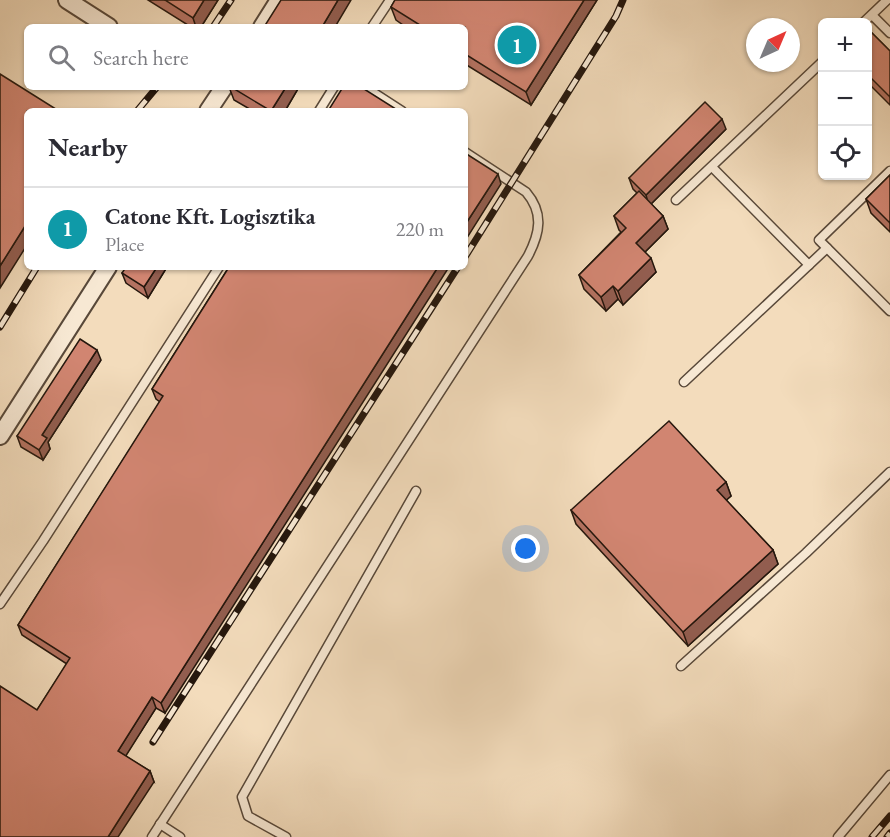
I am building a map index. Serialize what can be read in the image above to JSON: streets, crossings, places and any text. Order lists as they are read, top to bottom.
{
  "north": "top right",
  "page": {
    "map_buttons": ["+", "−"],
    "pins": "1",
    "search": "Search here",
    "heading": "Nearby",
    "list": [
      {
        "mark": "1",
        "name": "Catone Kft. Logisztika",
        "note": "Place",
        "value": "220 m"
      }
    ]
  }
}
